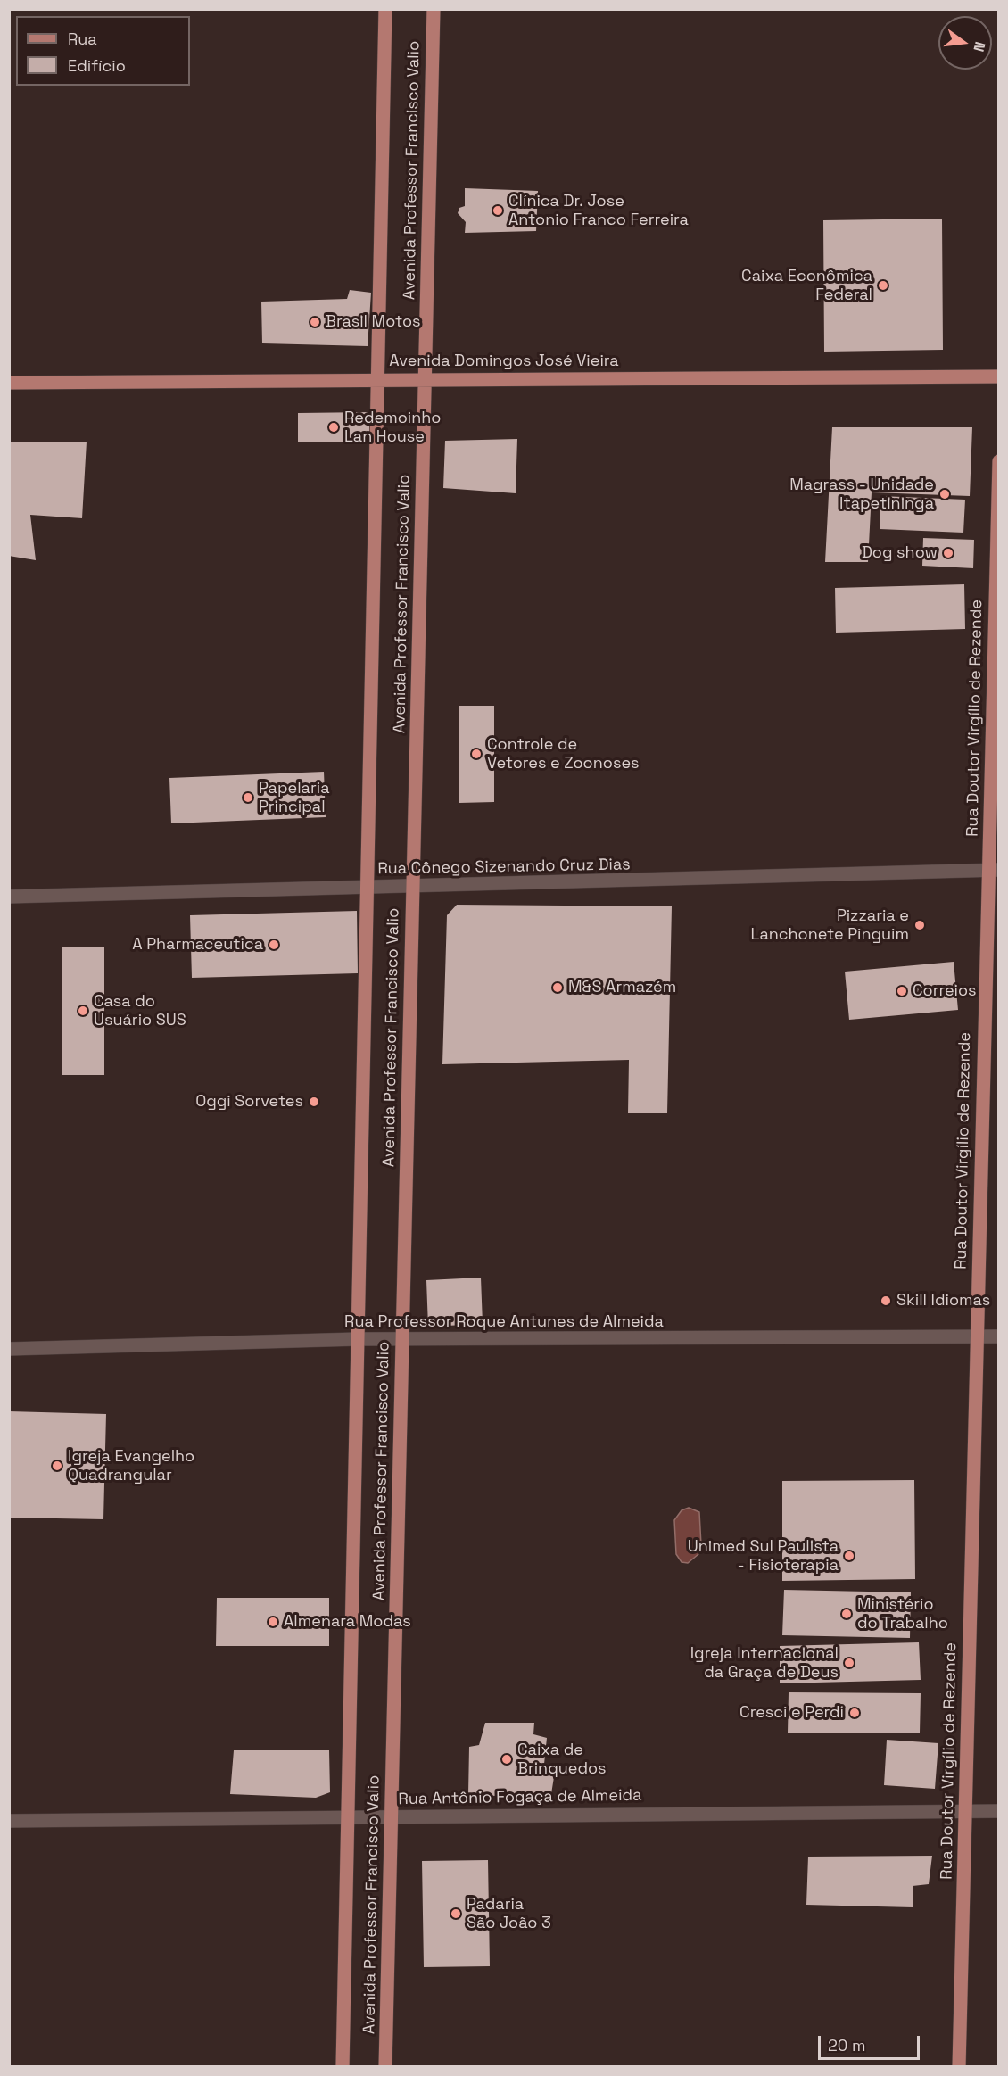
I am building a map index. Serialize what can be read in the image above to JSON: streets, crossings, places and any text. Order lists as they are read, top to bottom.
{
  "streets": {
    "main road": ["Avenida Professor Francisco Valio", "Avenida Domingos José Vieira", "Rua Doutor Virgílio de Rezende"],
    "street": ["Rua Cônego Sizenando Cruz Dias", "Rua Professor Roque Antunes de Almeida", "Rua Antônio Fogaça de Almeida"]
  },
  "crossings": [
    ["Avenida Professor Francisco Valio", "Avenida Domingos José Vieira"],
    ["Avenida Professor Francisco Valio", "Rua Cônego Sizenando Cruz Dias"],
    ["Avenida Professor Francisco Valio", "Rua Professor Roque Antunes de Almeida"],
    ["Avenida Professor Francisco Valio", "Rua Antônio Fogaça de Almeida"],
    ["Rua Doutor Virgílio de Rezende", "Rua Cônego Sizenando Cruz Dias"],
    ["Rua Doutor Virgílio de Rezende", "Rua Professor Roque Antunes de Almeida"],
    ["Rua Doutor Virgílio de Rezende", "Rua Antônio Fogaça de Almeida"]
  ],
  "places": [
    "Clínica Dr. Jose Antonio Franco Ferreira",
    "Caixa Econômica Federal",
    "Brasil Motos",
    "Redemoinho Lan House",
    "Magrass - Unidade Itapetininga",
    "Dog show",
    "Controle de Vetores e Zoonoses",
    "Papelaria Principal",
    "Pizzaria e Lanchonete Pinguim",
    "A Pharmaceutica",
    "M&S Armazém",
    "Correios",
    "Casa do Usuário SUS",
    "Oggi Sorvetes",
    "Skill Idiomas",
    "Igreja Evangelho Quadrangular",
    "Unimed Sul Paulista - Fisioterapia",
    "Ministério do Trabalho",
    "Almenara Modas",
    "Igreja Internacional da Graça de Deus",
    "Cresci e Perdi",
    "Caixa de Brinquedos",
    "Padaria São João 3"
  ],
  "legend": ["Rua", "Edifício"],
  "scale_bar": "20 m",
  "north": "right"
}
